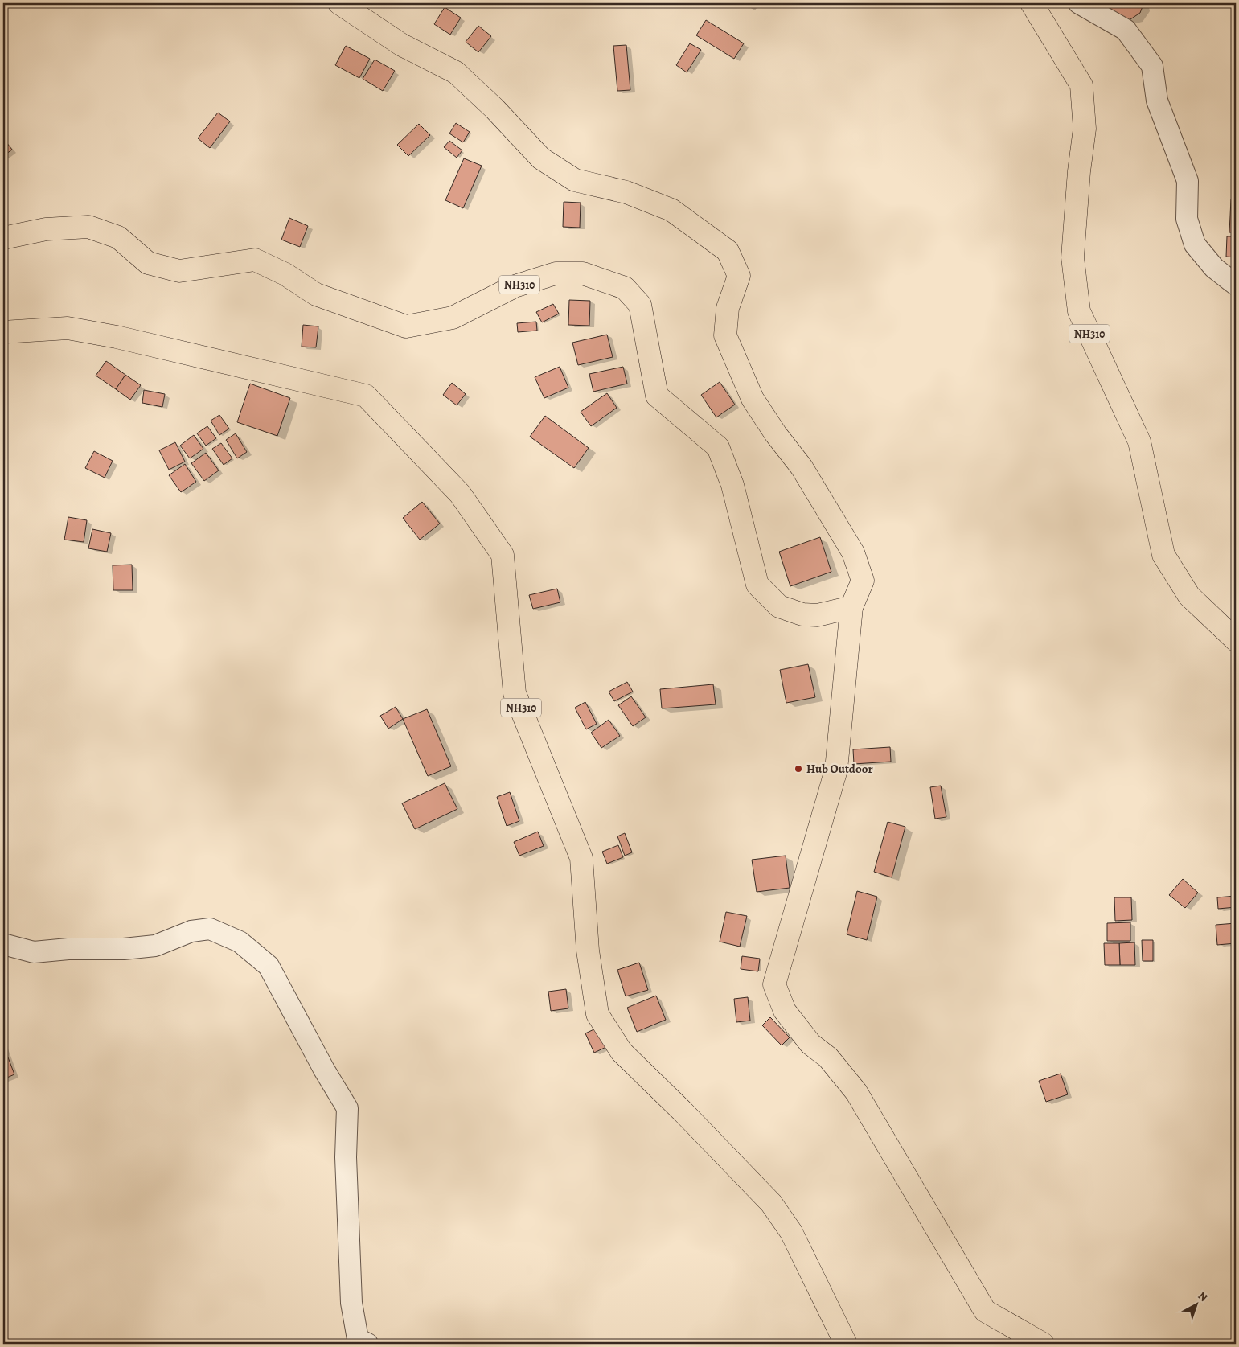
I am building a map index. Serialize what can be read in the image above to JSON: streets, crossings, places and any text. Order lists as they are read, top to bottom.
{
  "streets": {
    "main road": ["NH310"]
  },
  "places": ["Hub Outdoor"],
  "north": "top right"
}
